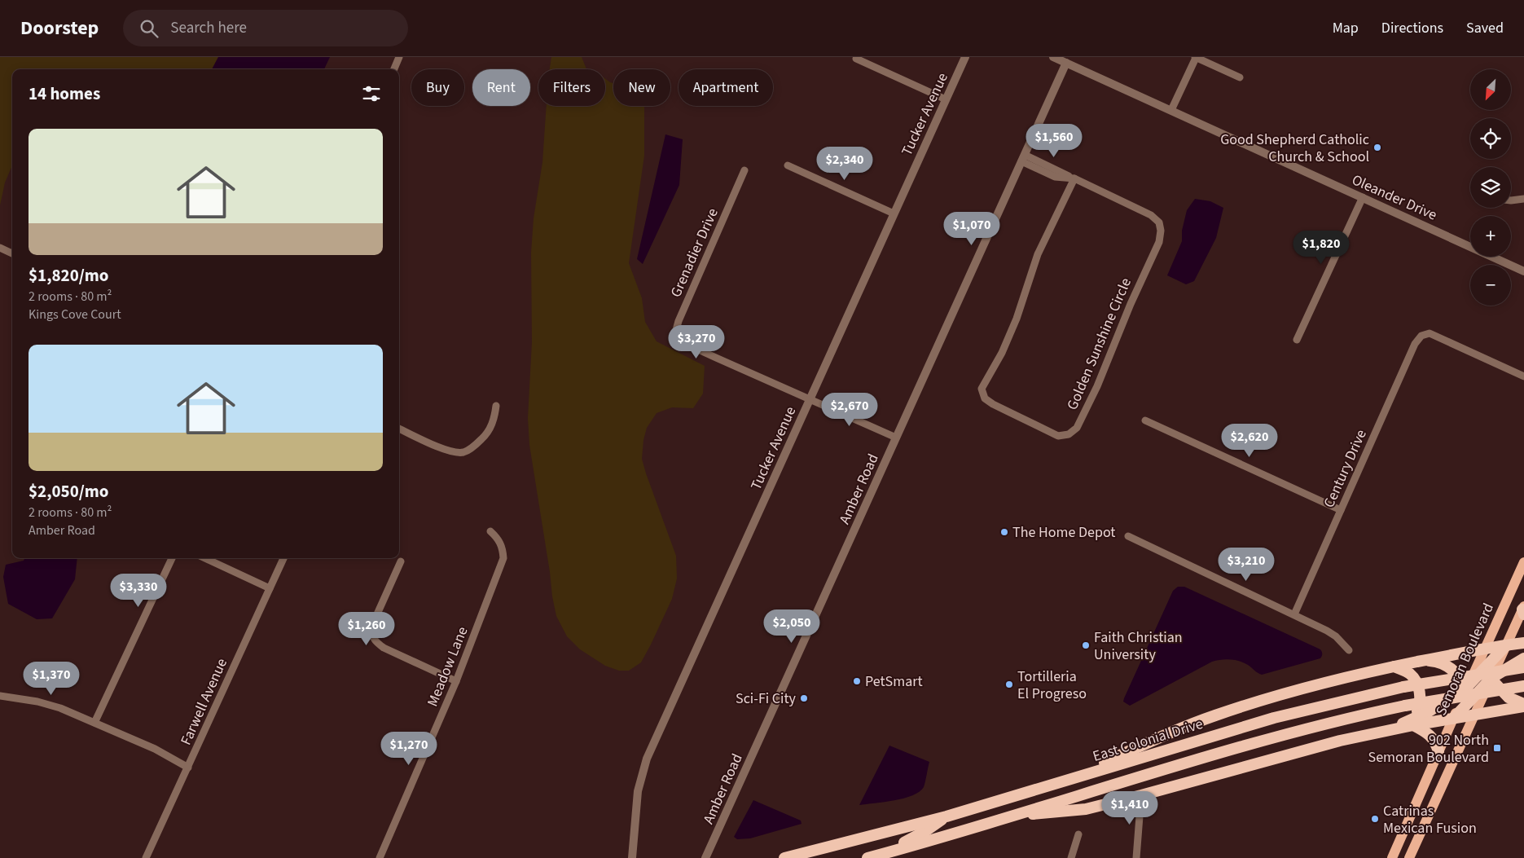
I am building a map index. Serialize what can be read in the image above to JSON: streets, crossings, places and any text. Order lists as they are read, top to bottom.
{
  "streets": {
    "highway": ["East Colonial Drive"],
    "main road": ["Semoran Boulevard"],
    "street": [
      "Tucker Avenue",
      "Oleander Drive",
      "Grenadier Drive",
      "Golden Sunshine Circle",
      "Century Drive",
      "Amber Road",
      "Meadow Lane",
      "Farwell Avenue"
    ]
  },
  "crossings": [
    ["Tucker Avenue", "Grenadier Drive"],
    ["Oleander Drive", "Amber Road"],
    ["Golden Sunshine Circle", "Amber Road"]
  ],
  "places": {
    "other": [
      "Good Shepherd Catholic Church & School",
      "The Home Depot",
      "Faith Christian University",
      "PetSmart",
      "Tortilleria El Progreso",
      "Sci-Fi City",
      "Catrinas Mexican Fusion"
    ],
    "transit": ["902 North Semoran Boulevard"]
  },
  "north": "bottom left",
  "page": {
    "header": "Doorstep",
    "search": "Search here",
    "nav": ["Map", "Directions", "Saved"],
    "map_buttons": ["+", "−"],
    "chip": [
      "Buy",
      "Rent",
      "Filters",
      "New",
      "Apartment"
    ],
    "heading": "14 homes",
    "list": [
      {
        "name": "$1,820/mo",
        "note": "2 rooms · 80 m² · Kings Cove Court"
      },
      {
        "name": "$2,050/mo",
        "note": "2 rooms · 80 m² · Amber Road"
      }
    ],
    "price": [
      "$1,560",
      "$2,340",
      "$1,070",
      "$1,820",
      "$3,270",
      "$2,670",
      "$2,620",
      "$3,210",
      "$3,330",
      "$2,050",
      "$1,260",
      "$1,370",
      "$1,270",
      "$1,410"
    ]
  }
}
